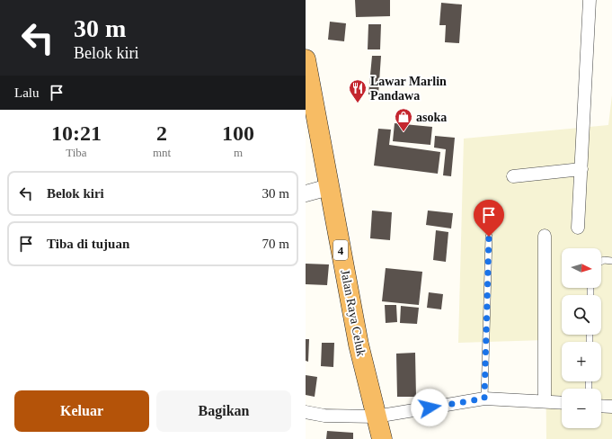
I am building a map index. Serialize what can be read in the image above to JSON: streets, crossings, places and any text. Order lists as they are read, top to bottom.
{
  "streets": {
    "highway": ["4", "Jalan Raya Celuk"]
  },
  "places": {
    "restaurant": ["Lawar Marlin Pandawa"],
    "shop": ["asoka"]
  },
  "north": "right",
  "page": {
    "turn": ["30 m", "Belok kiri"],
    "then": "Lalu",
    "eta": [
      "10:21",
      "Tiba",
      "2",
      "mnt",
      "100",
      "m"
    ],
    "list": [
      {
        "name": "Belok kiri",
        "value": "30 m"
      },
      {
        "name": "Tiba di tujuan",
        "value": "70 m"
      }
    ],
    "map_buttons": ["+", "−"],
    "buttons": ["Keluar", "Bagikan"]
  }
}
